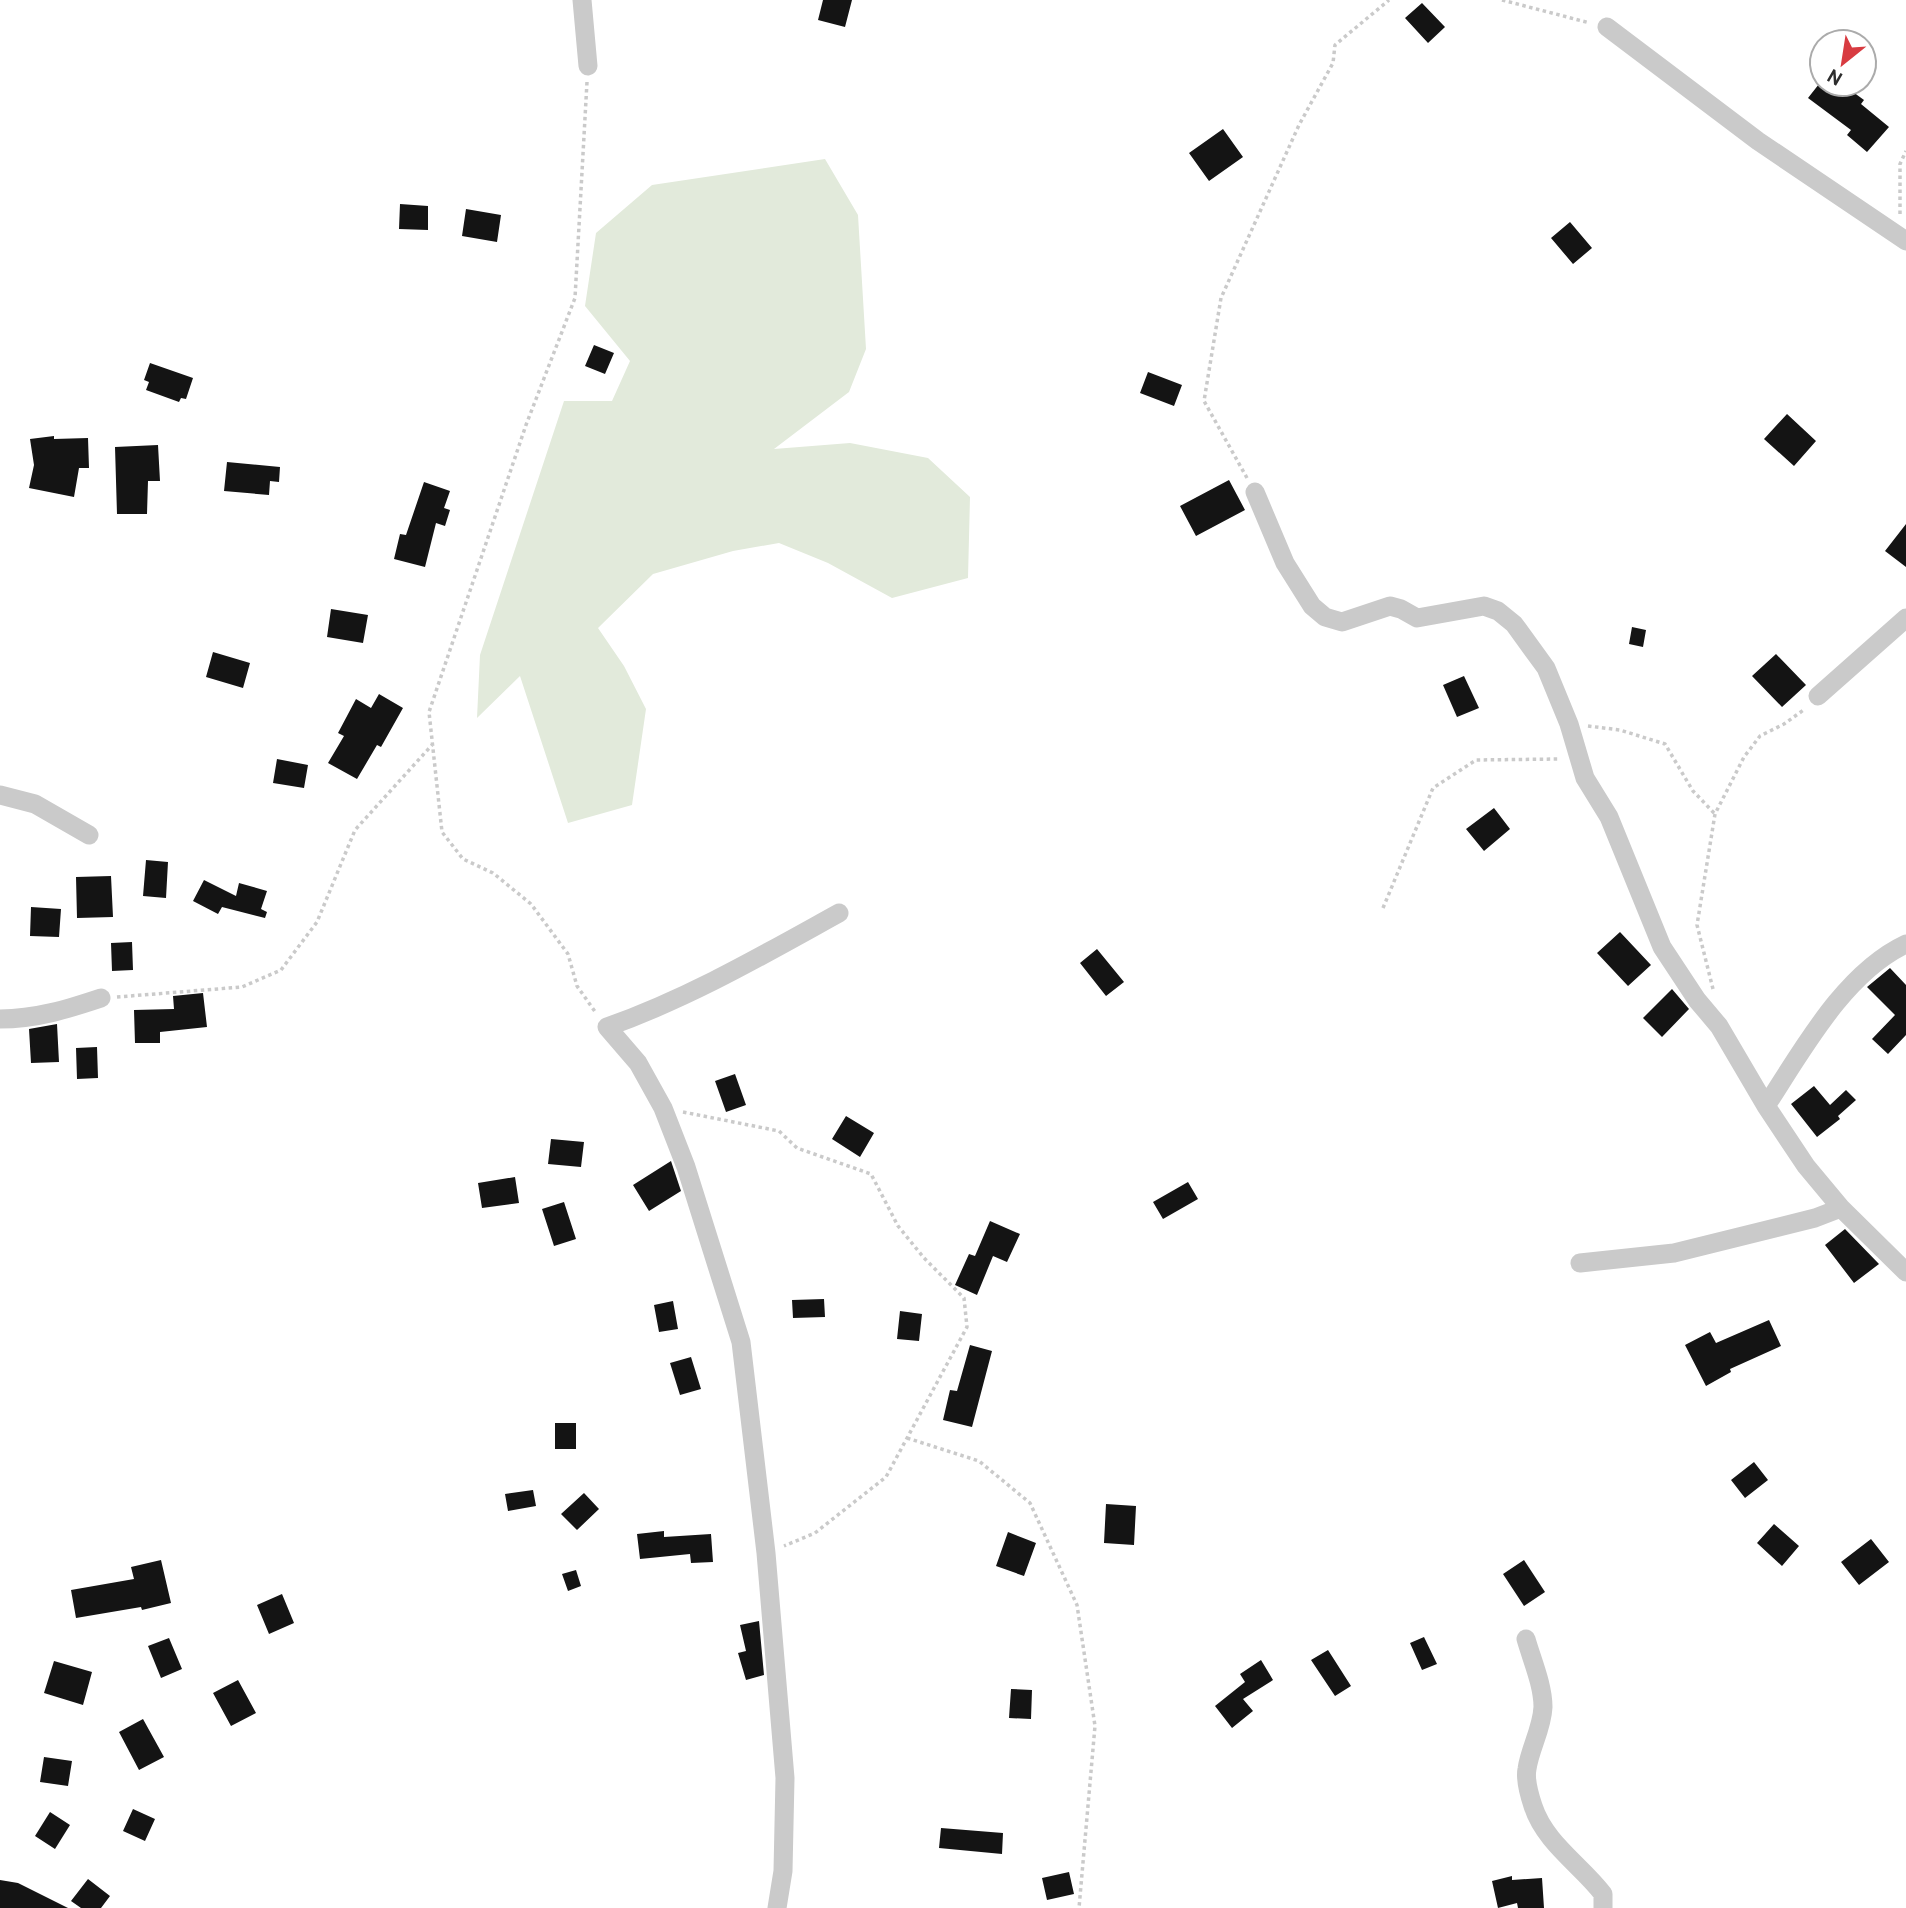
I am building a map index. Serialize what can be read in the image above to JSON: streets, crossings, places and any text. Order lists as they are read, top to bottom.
{
  "north": "bottom left"
}
